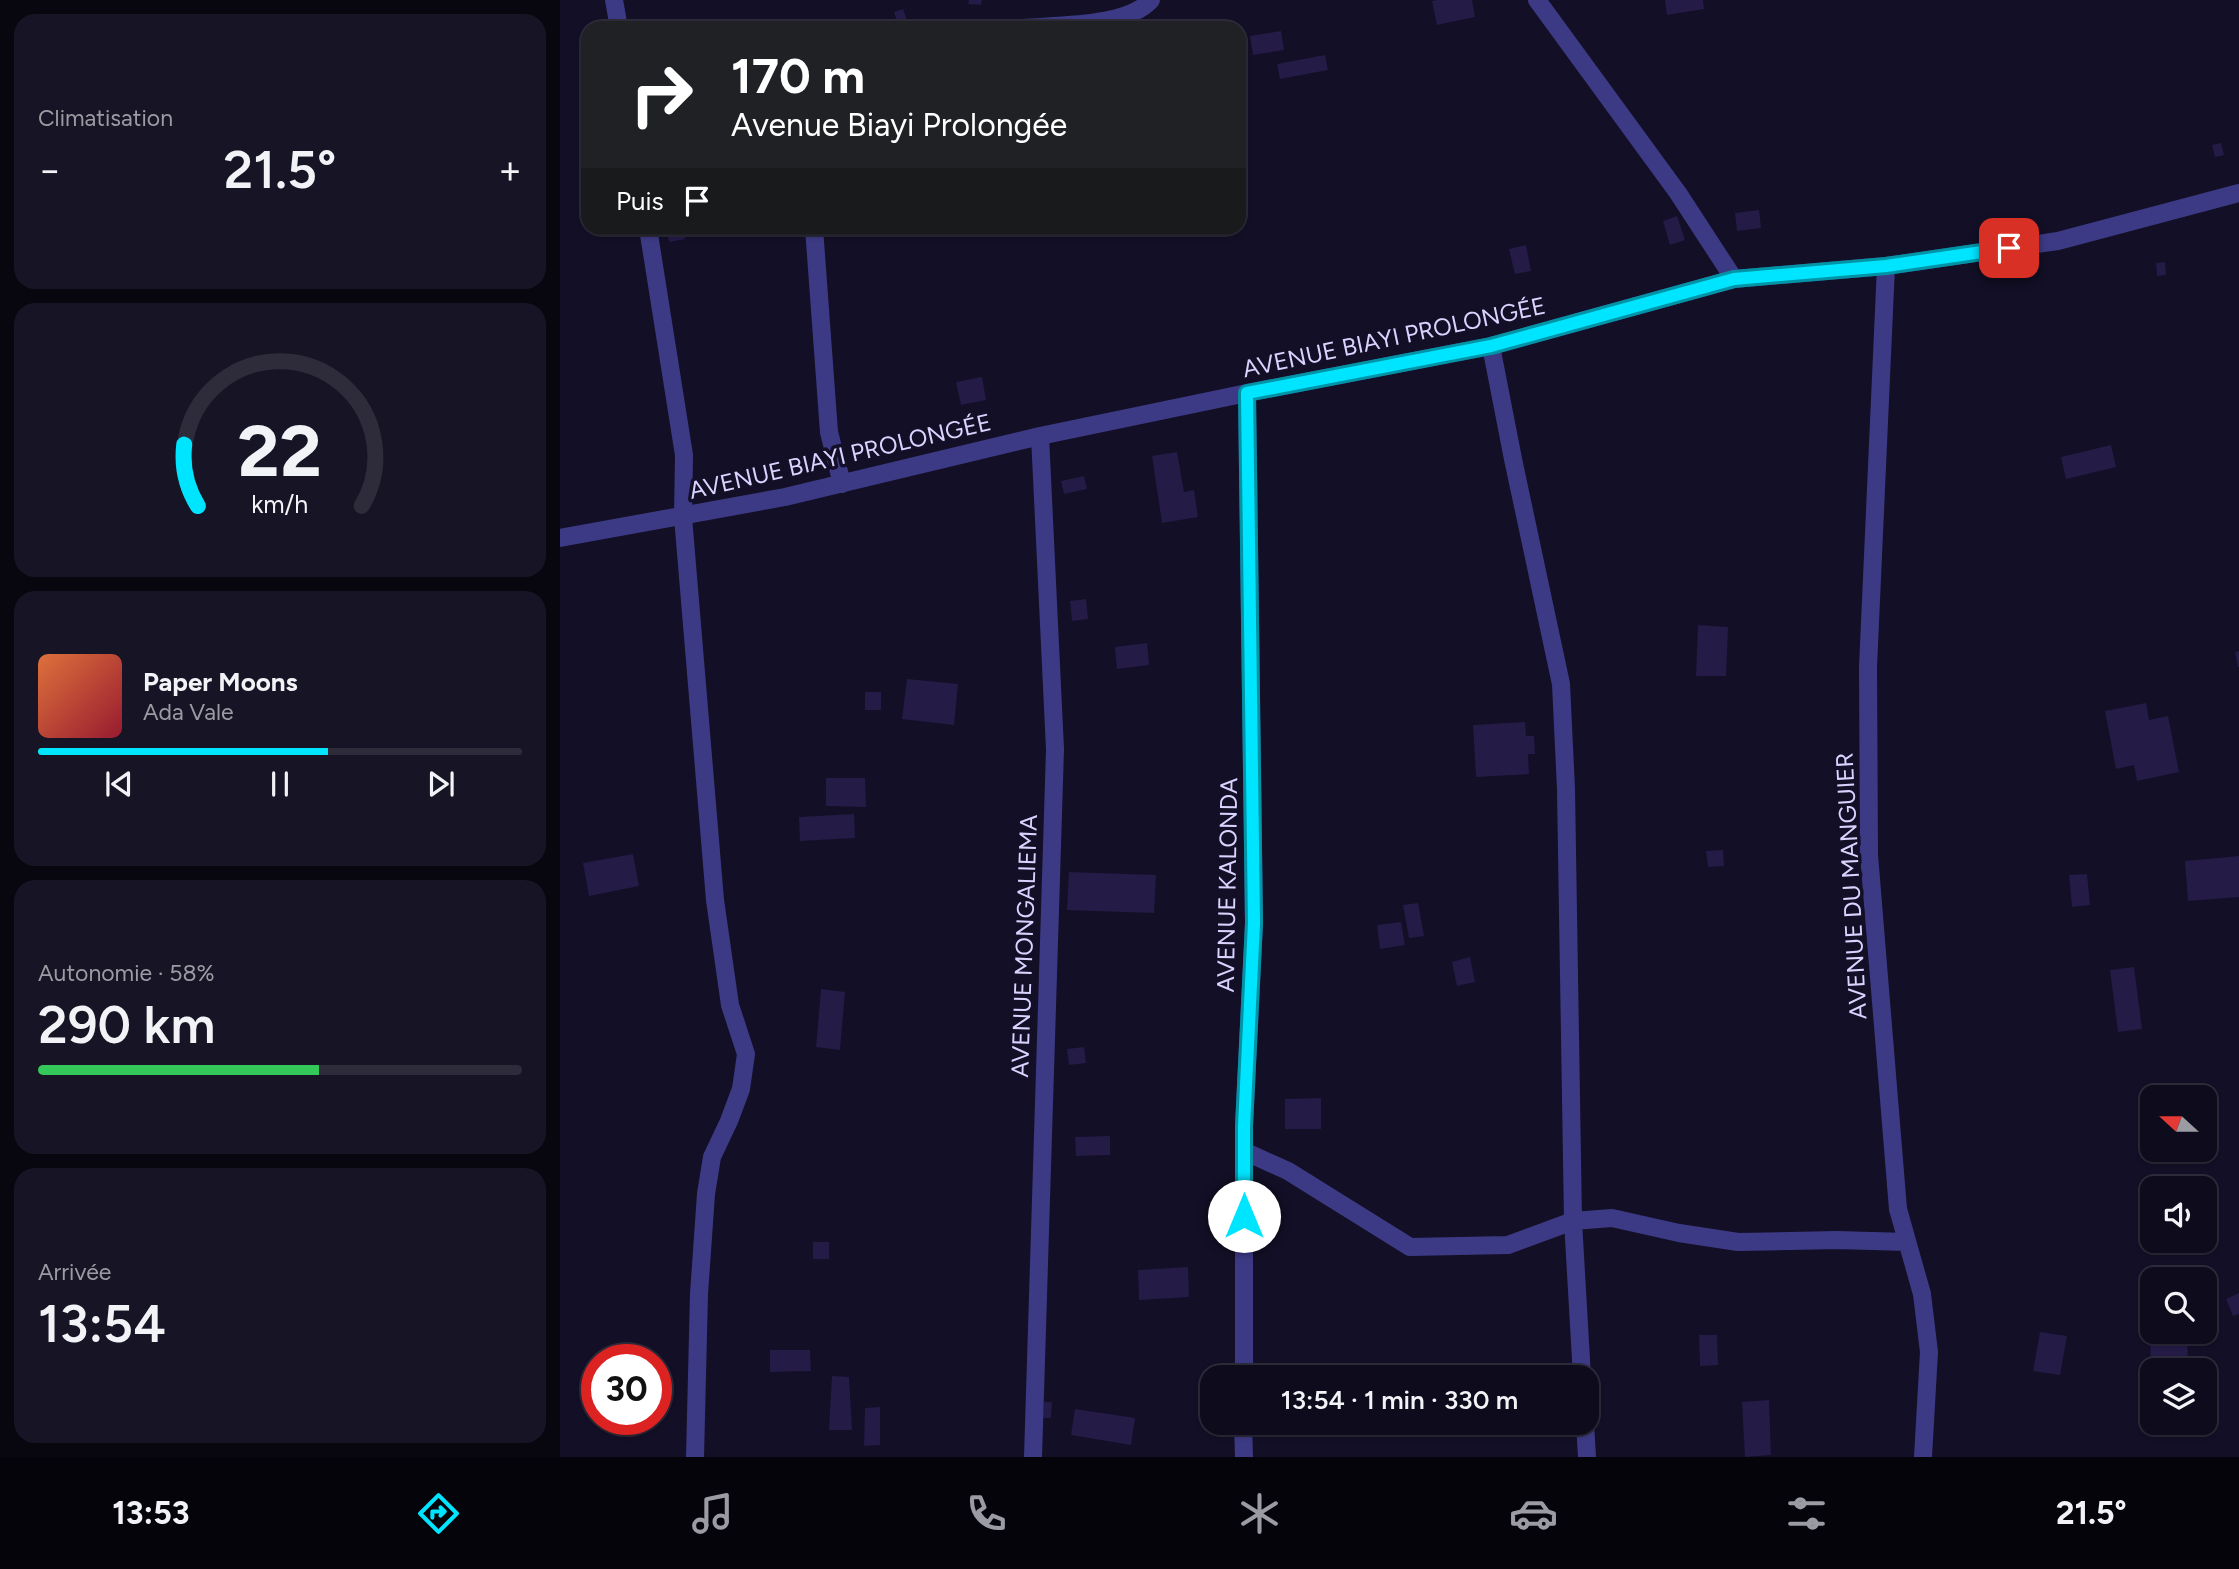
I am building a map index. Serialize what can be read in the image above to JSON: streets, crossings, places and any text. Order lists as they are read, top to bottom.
{
  "streets": {
    "street": [
      "AVENUE BIAYI PROLONGÉE",
      "AVENUE KALONDA",
      "AVENUE DU MANGUIER",
      "AVENUE MONGALIEMA"
    ]
  },
  "crossings": [
    ["AVENUE BIAYI PROLONGÉE", "AVENUE KALONDA"],
    ["AVENUE BIAYI PROLONGÉE", "AVENUE DU MANGUIER"],
    ["AVENUE BIAYI PROLONGÉE", "AVENUE MONGALIEMA"]
  ],
  "north": "left",
  "page": {
    "tile": [
      "Climatisation",
      ["Autonomie · 58%", "290 km"],
      ["Arrivée", "13:54"]
    ],
    "turn": ["170 m", "Avenue Biayi Prolongée"],
    "heat": ["−", "21.5°", "+"],
    "then": "Puis",
    "song": ["Paper Moons", "Ada Vale"],
    "limit": "30",
    "trip": "13:54 · 1 min · 330 m",
    "tabs": ["13:53", "21.5°"],
    "gauge": ["22", "km/h"]
  }
}
